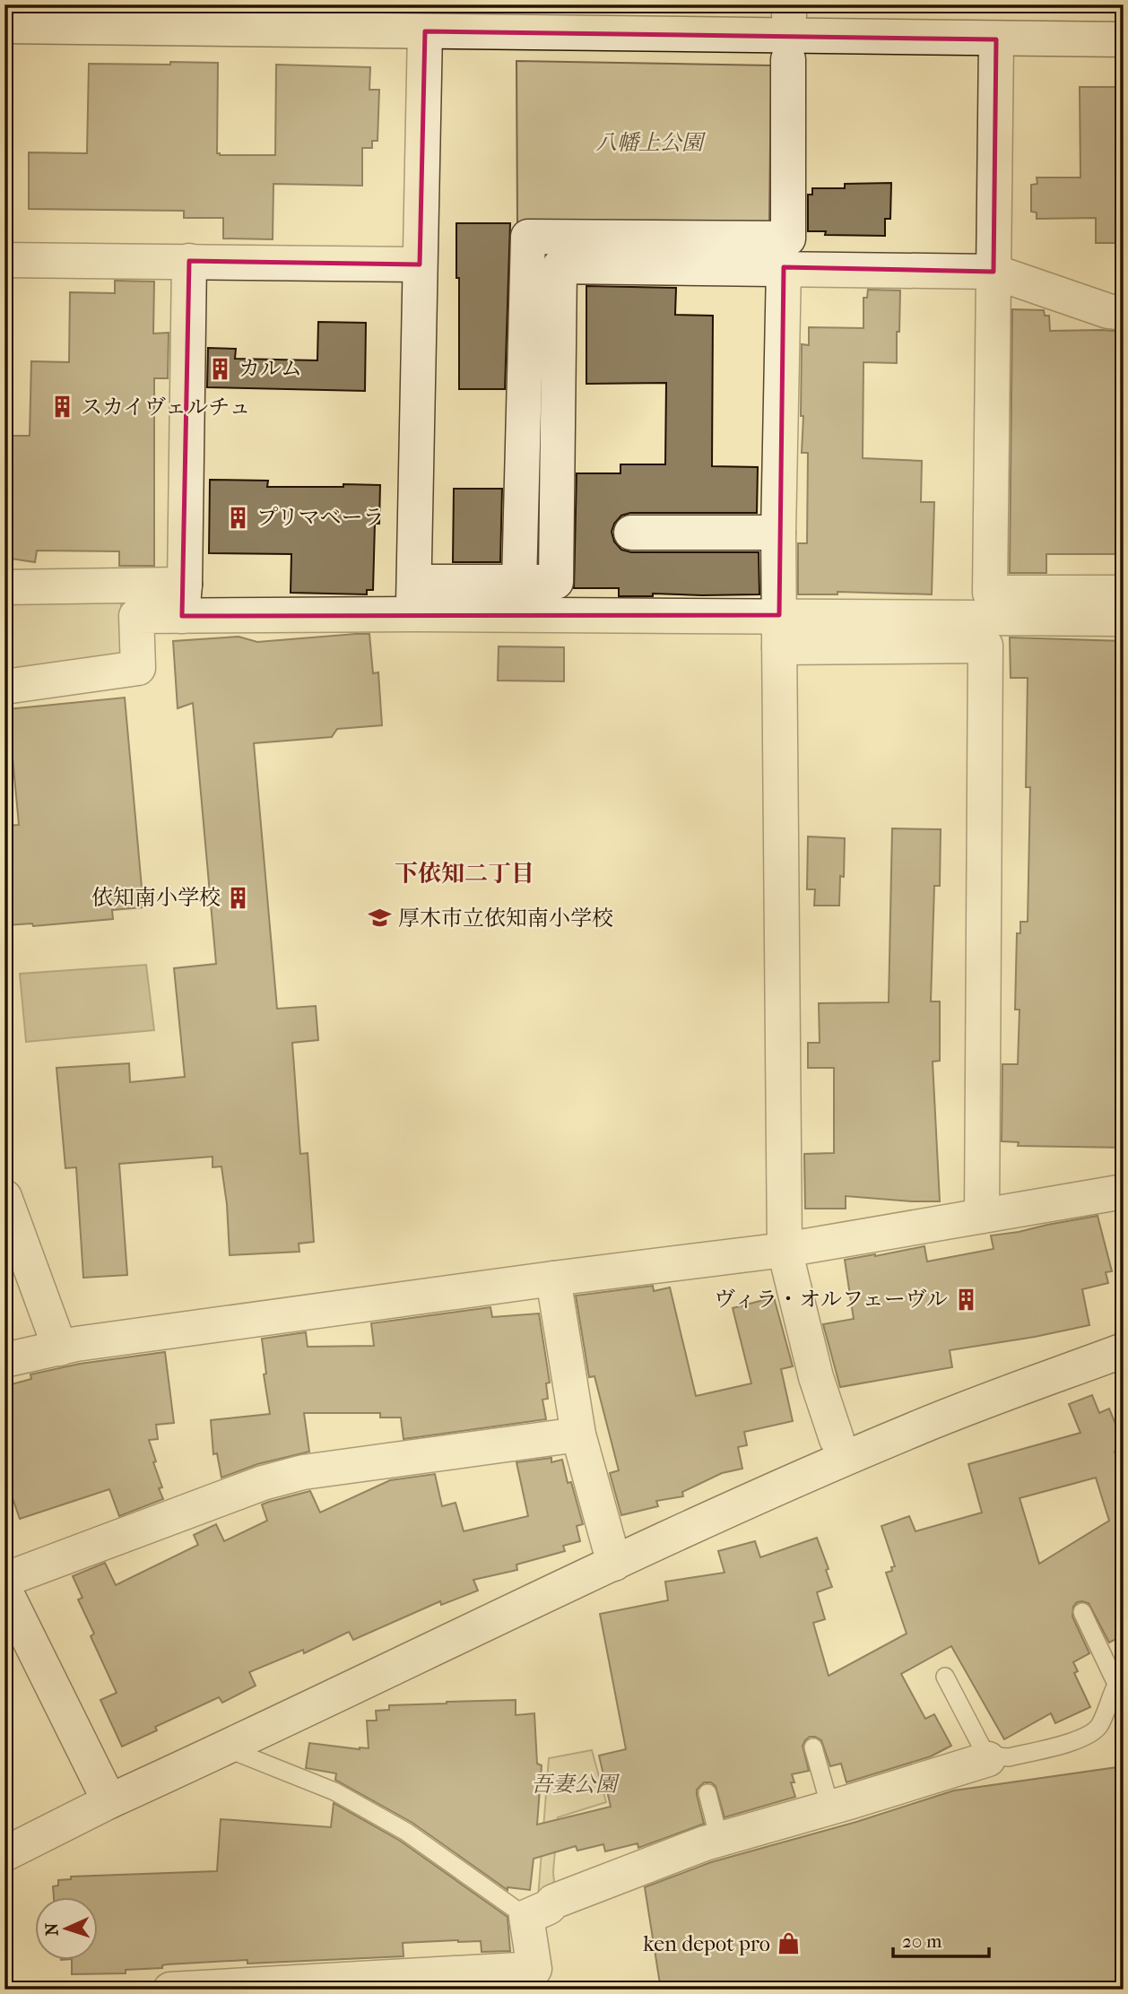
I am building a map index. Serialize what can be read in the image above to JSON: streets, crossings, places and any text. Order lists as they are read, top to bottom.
{
  "districts": ["下依知二丁目"],
  "parks": ["八幡上公園", "吾妻公園"],
  "places": {
    "building": [
      "カルム",
      "スカイヴェルチュ",
      "プリマベーラ",
      "依知南小学校",
      "ヴィラ・オルフェーヴル"
    ],
    "school or university": ["厚木市立依知南小学校"],
    "shop": ["ken depot pro"]
  },
  "scale_bar": "20 m",
  "north": "left"
}
